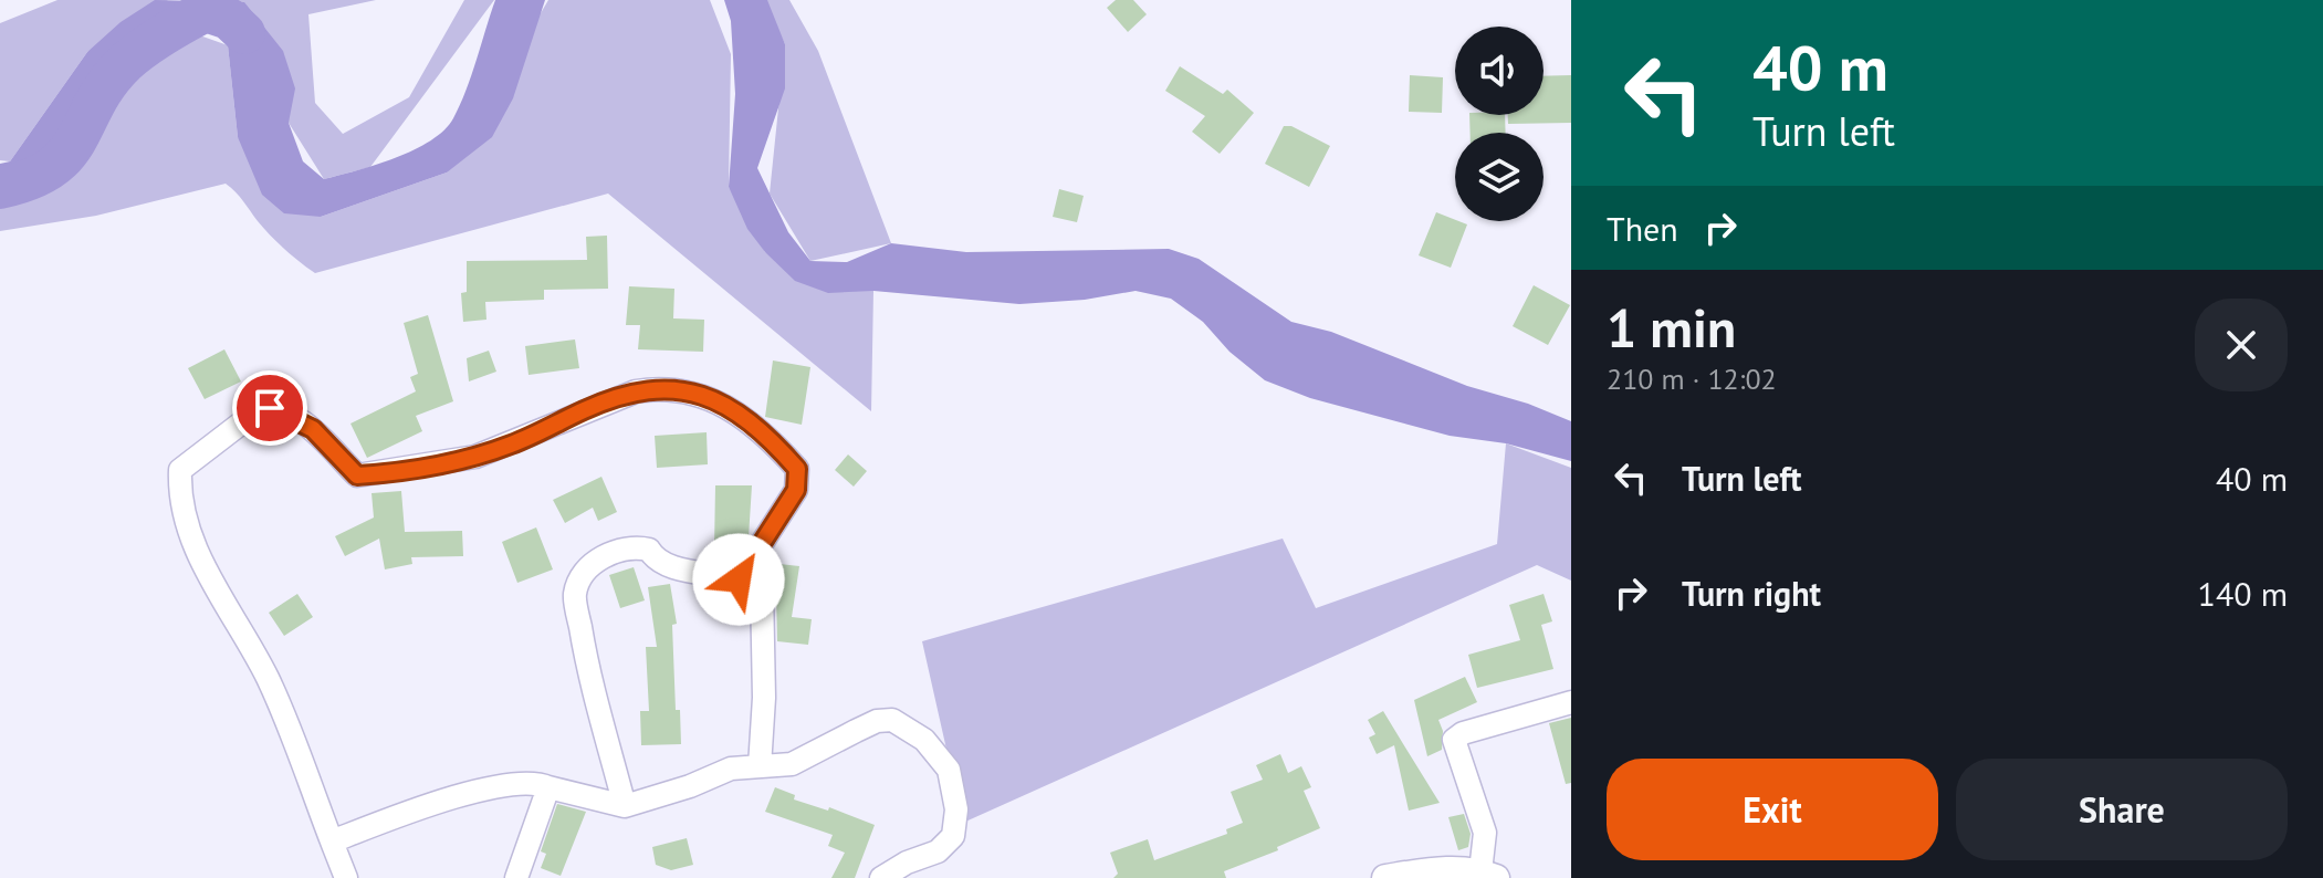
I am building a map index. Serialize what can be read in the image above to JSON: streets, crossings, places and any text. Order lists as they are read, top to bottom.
{
  "page": {
    "turn": ["40 m", "Turn left"],
    "then": "Then",
    "heading": ["1 min", "210 m · 12:02"],
    "list": [
      {
        "name": "Turn left",
        "value": "40 m"
      },
      {
        "name": "Turn right",
        "value": "140 m"
      }
    ],
    "buttons": ["Exit", "Share"]
  }
}
